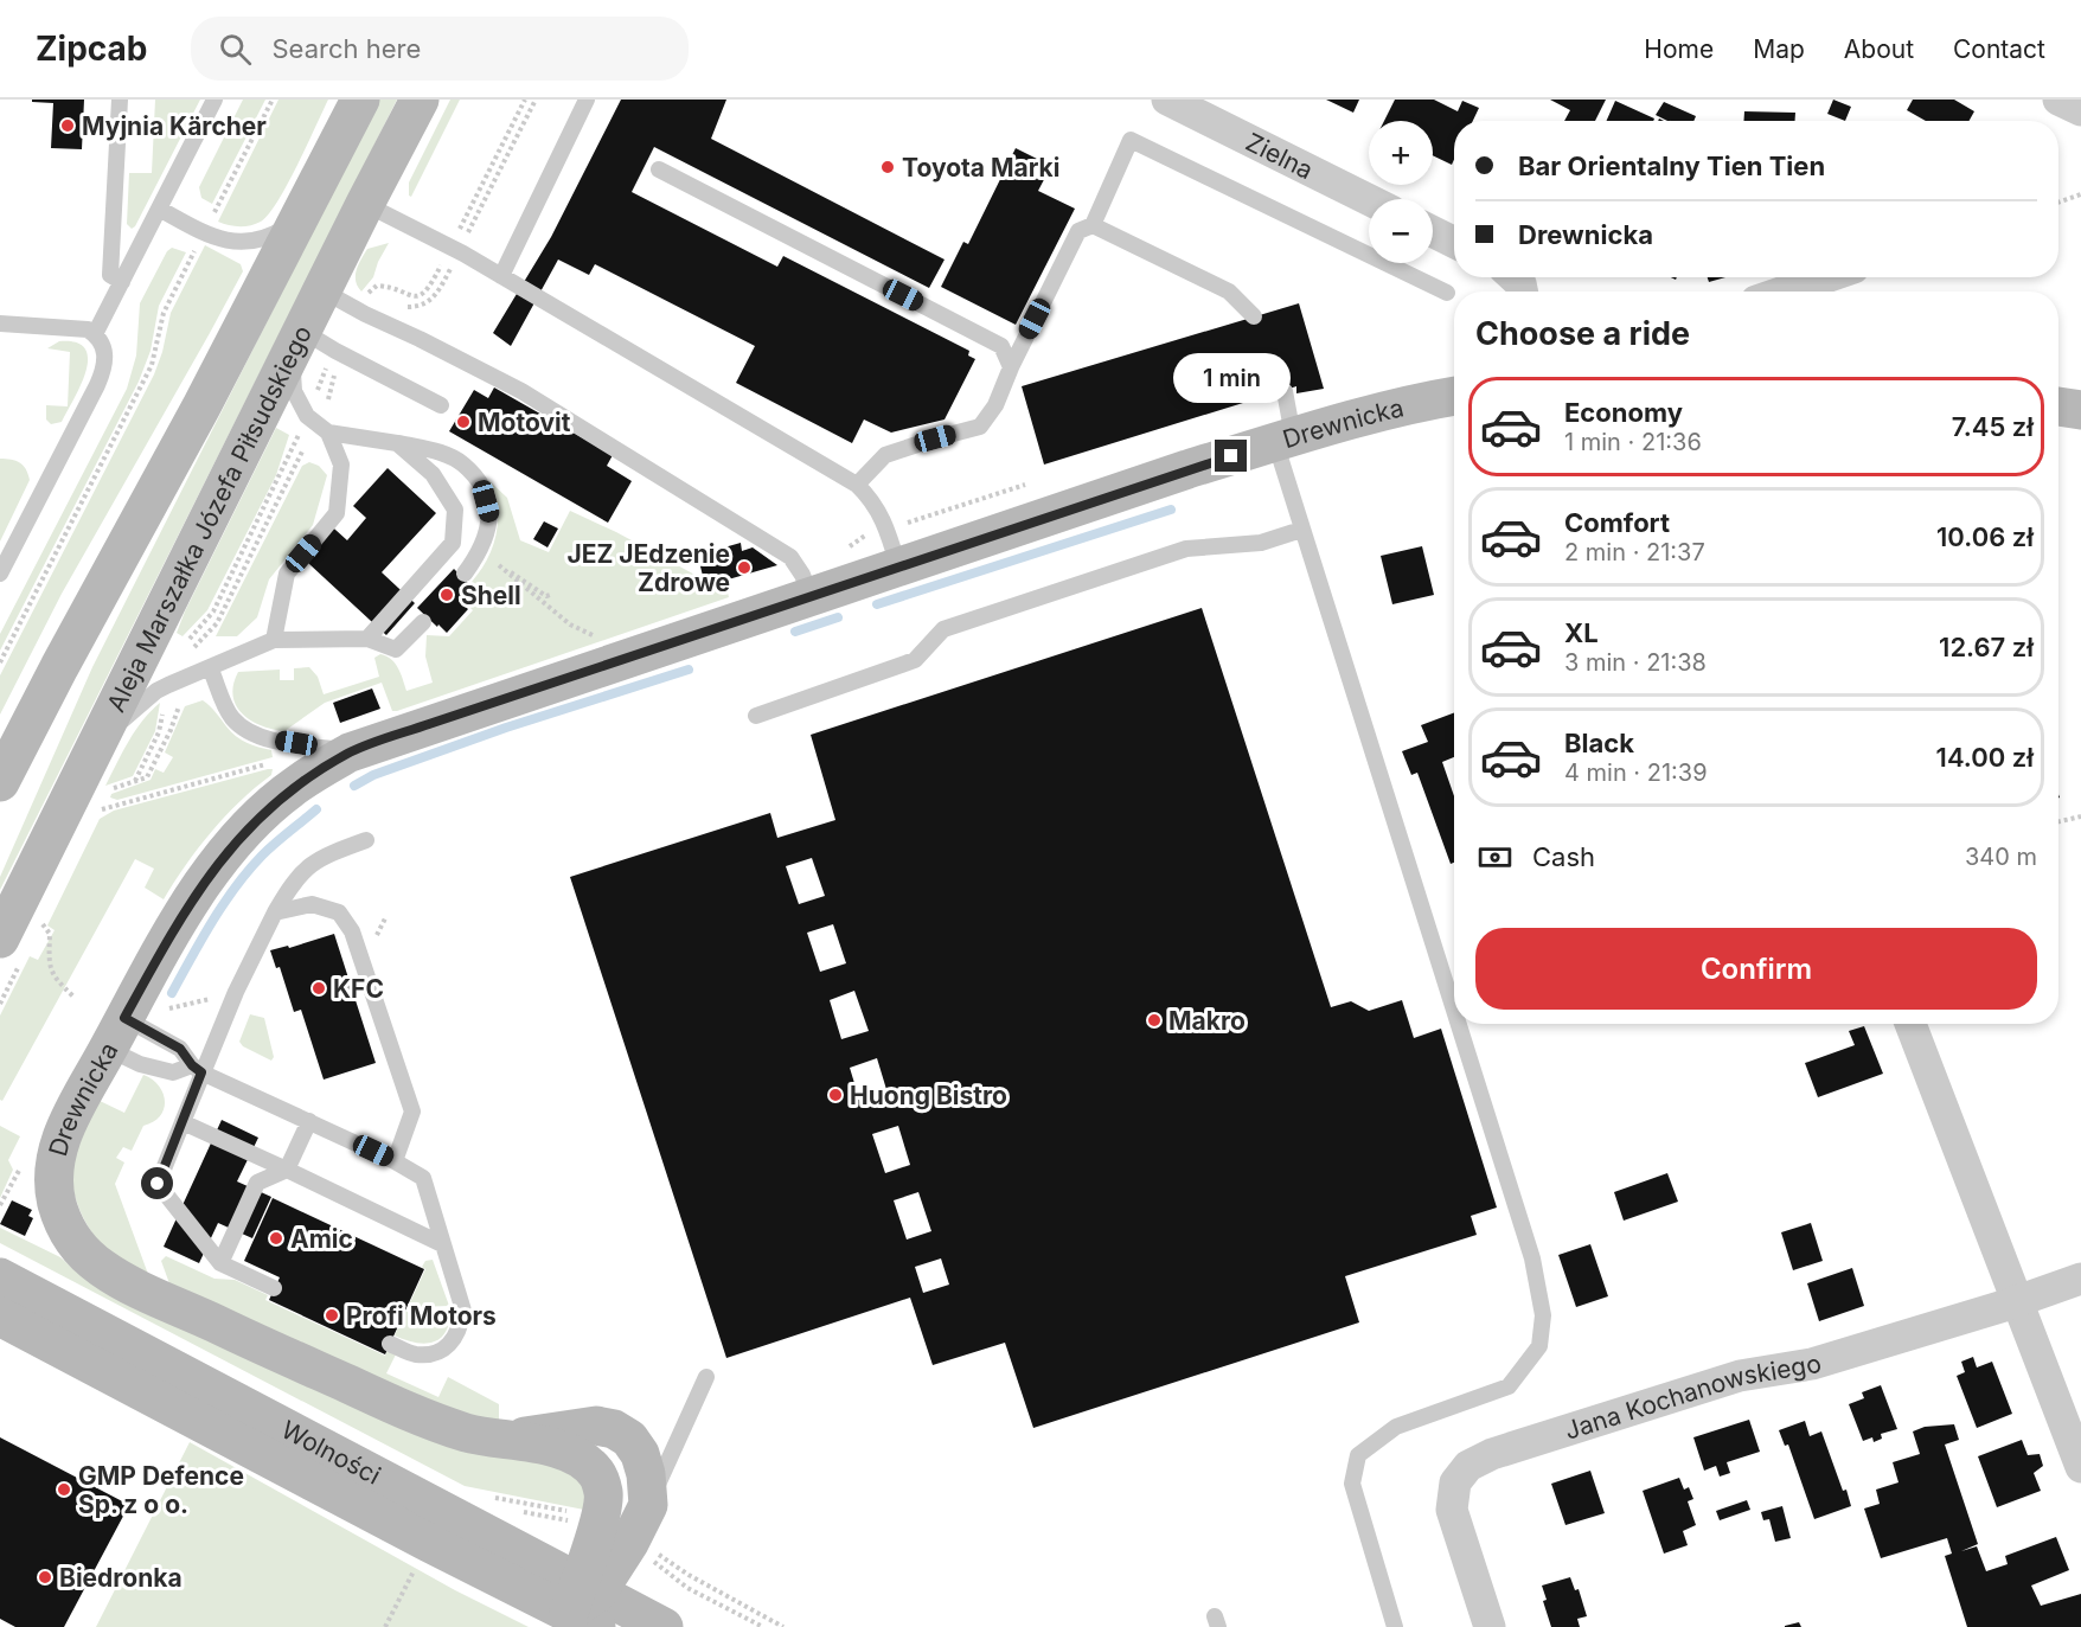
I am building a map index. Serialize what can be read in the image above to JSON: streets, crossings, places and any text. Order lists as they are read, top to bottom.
{
  "streets": {
    "street": [
      "Zielna",
      "Drewnicka",
      "Aleja Marszałka Józefa Piłsudskiego",
      "Jana Kochanowskiego",
      "Wolności"
    ]
  },
  "crossings": [
    ["Drewnicka", "Wolności"]
  ],
  "places": [
    "Myjnia Kärcher",
    "Toyota Marki",
    "Motovit",
    "JEZ JEdzenie Zdrowe",
    "Shell",
    "KFC",
    "Makro",
    "Huong Bistro",
    "Amic",
    "Profi Motors",
    "GMP Defence Sp. z o o.",
    "Biedronka"
  ],
  "page": {
    "header": "Zipcab",
    "search": "Search here",
    "nav": [
      "Home",
      "Map",
      "About",
      "Contact"
    ],
    "map_buttons": ["+", "−"],
    "banner": ["Bar Orientalny Tien Tien", "Drewnicka"],
    "heading": "Choose a ride",
    "bubble": "1 min",
    "list": [
      {
        "name": "Economy",
        "note": "1 min · 21:36",
        "value": "7.45 zł"
      },
      {
        "name": "Comfort",
        "note": "2 min · 21:37",
        "value": "10.06 zł"
      },
      {
        "name": "XL",
        "note": "3 min · 21:38",
        "value": "12.67 zł"
      },
      {
        "name": "Black",
        "note": "4 min · 21:39",
        "value": "14.00 zł"
      }
    ],
    "pay": ["Cash", "340 m"],
    "buttons": "Confirm"
  }
}
